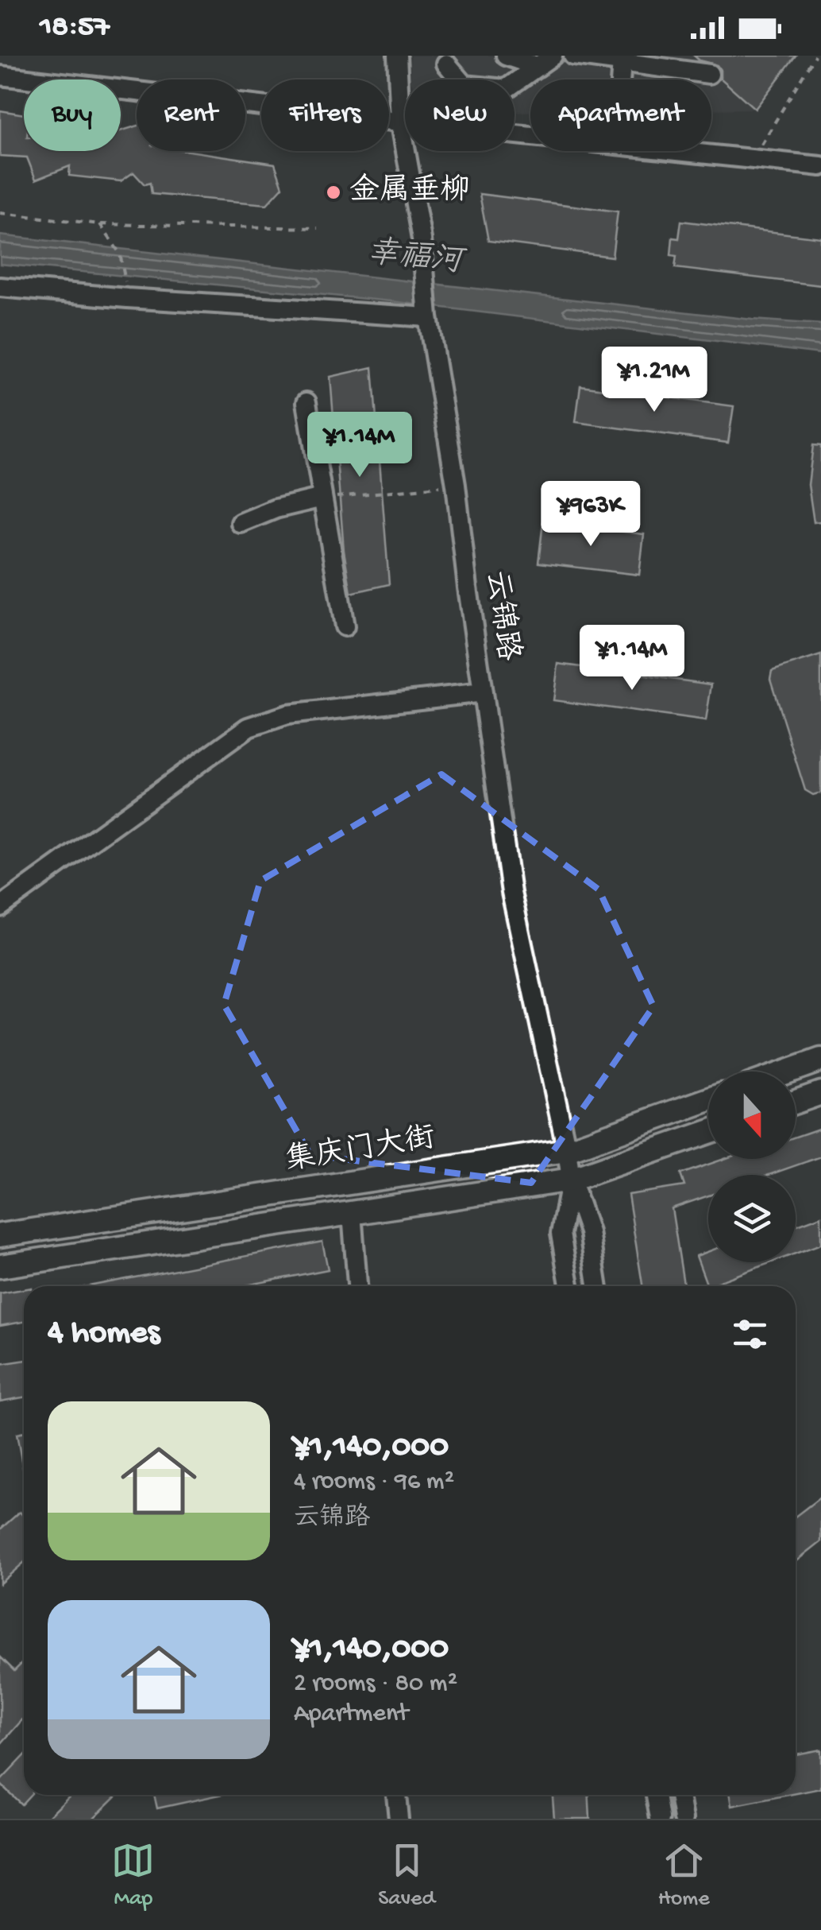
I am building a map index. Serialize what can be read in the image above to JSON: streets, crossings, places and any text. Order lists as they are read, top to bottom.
{
  "streets": {
    "main road": ["集庆门大街"],
    "street": ["云锦路"]
  },
  "crossings": [
    ["云锦路", "集庆门大街"]
  ],
  "water": ["幸福河"],
  "places": ["金属垂柳"],
  "north": "bottom",
  "page": {
    "status": "18:57",
    "chip": [
      "Buy",
      "Rent",
      "Filters",
      "New",
      "Apartment"
    ],
    "price": [
      "¥1.21M",
      "¥1.14M",
      "¥963K",
      "¥1.14M"
    ],
    "heading": "4 homes",
    "list": [
      {
        "name": "¥1,140,000",
        "note": "4 rooms · 96 m² · 云锦路"
      },
      {
        "name": "¥1,140,000",
        "note": "2 rooms · 80 m² · Apartment"
      }
    ],
    "tabs": ["Map", "Saved", "Home"]
  }
}
